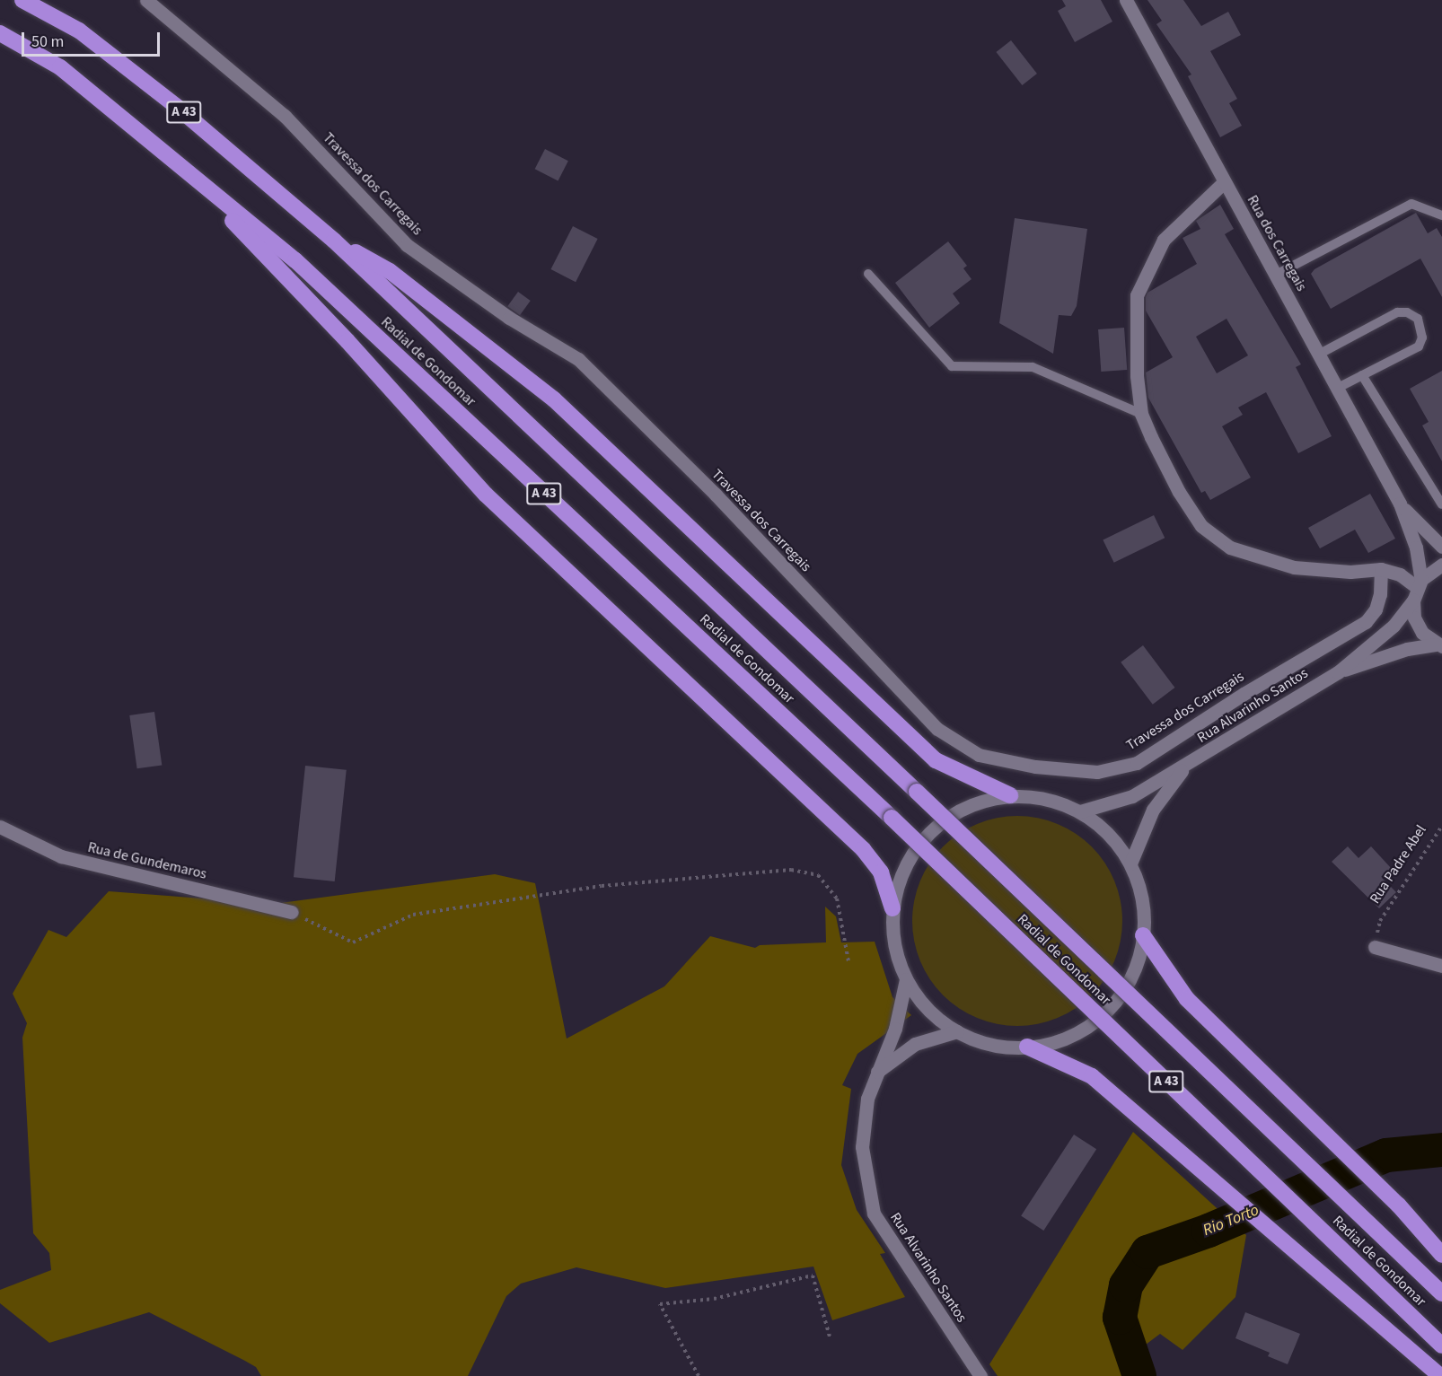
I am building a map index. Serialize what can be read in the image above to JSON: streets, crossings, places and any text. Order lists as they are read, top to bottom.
{
  "streets": {
    "highway": ["A 43", "Radial de Gondomar"],
    "street": [
      "Travessa dos Carregais",
      "Rua dos Carregais",
      "Rua Alvarinho Santos",
      "Rua de Gundemaros"
    ],
    "path": ["Rua Padre Abel"]
  },
  "crossings": [
    ["A 43", "Radial de Gondomar"],
    ["Rua dos Carregais", "Rua Alvarinho Santos"]
  ],
  "water": ["Rio Torto"],
  "scale_bar": "50 m"
}
